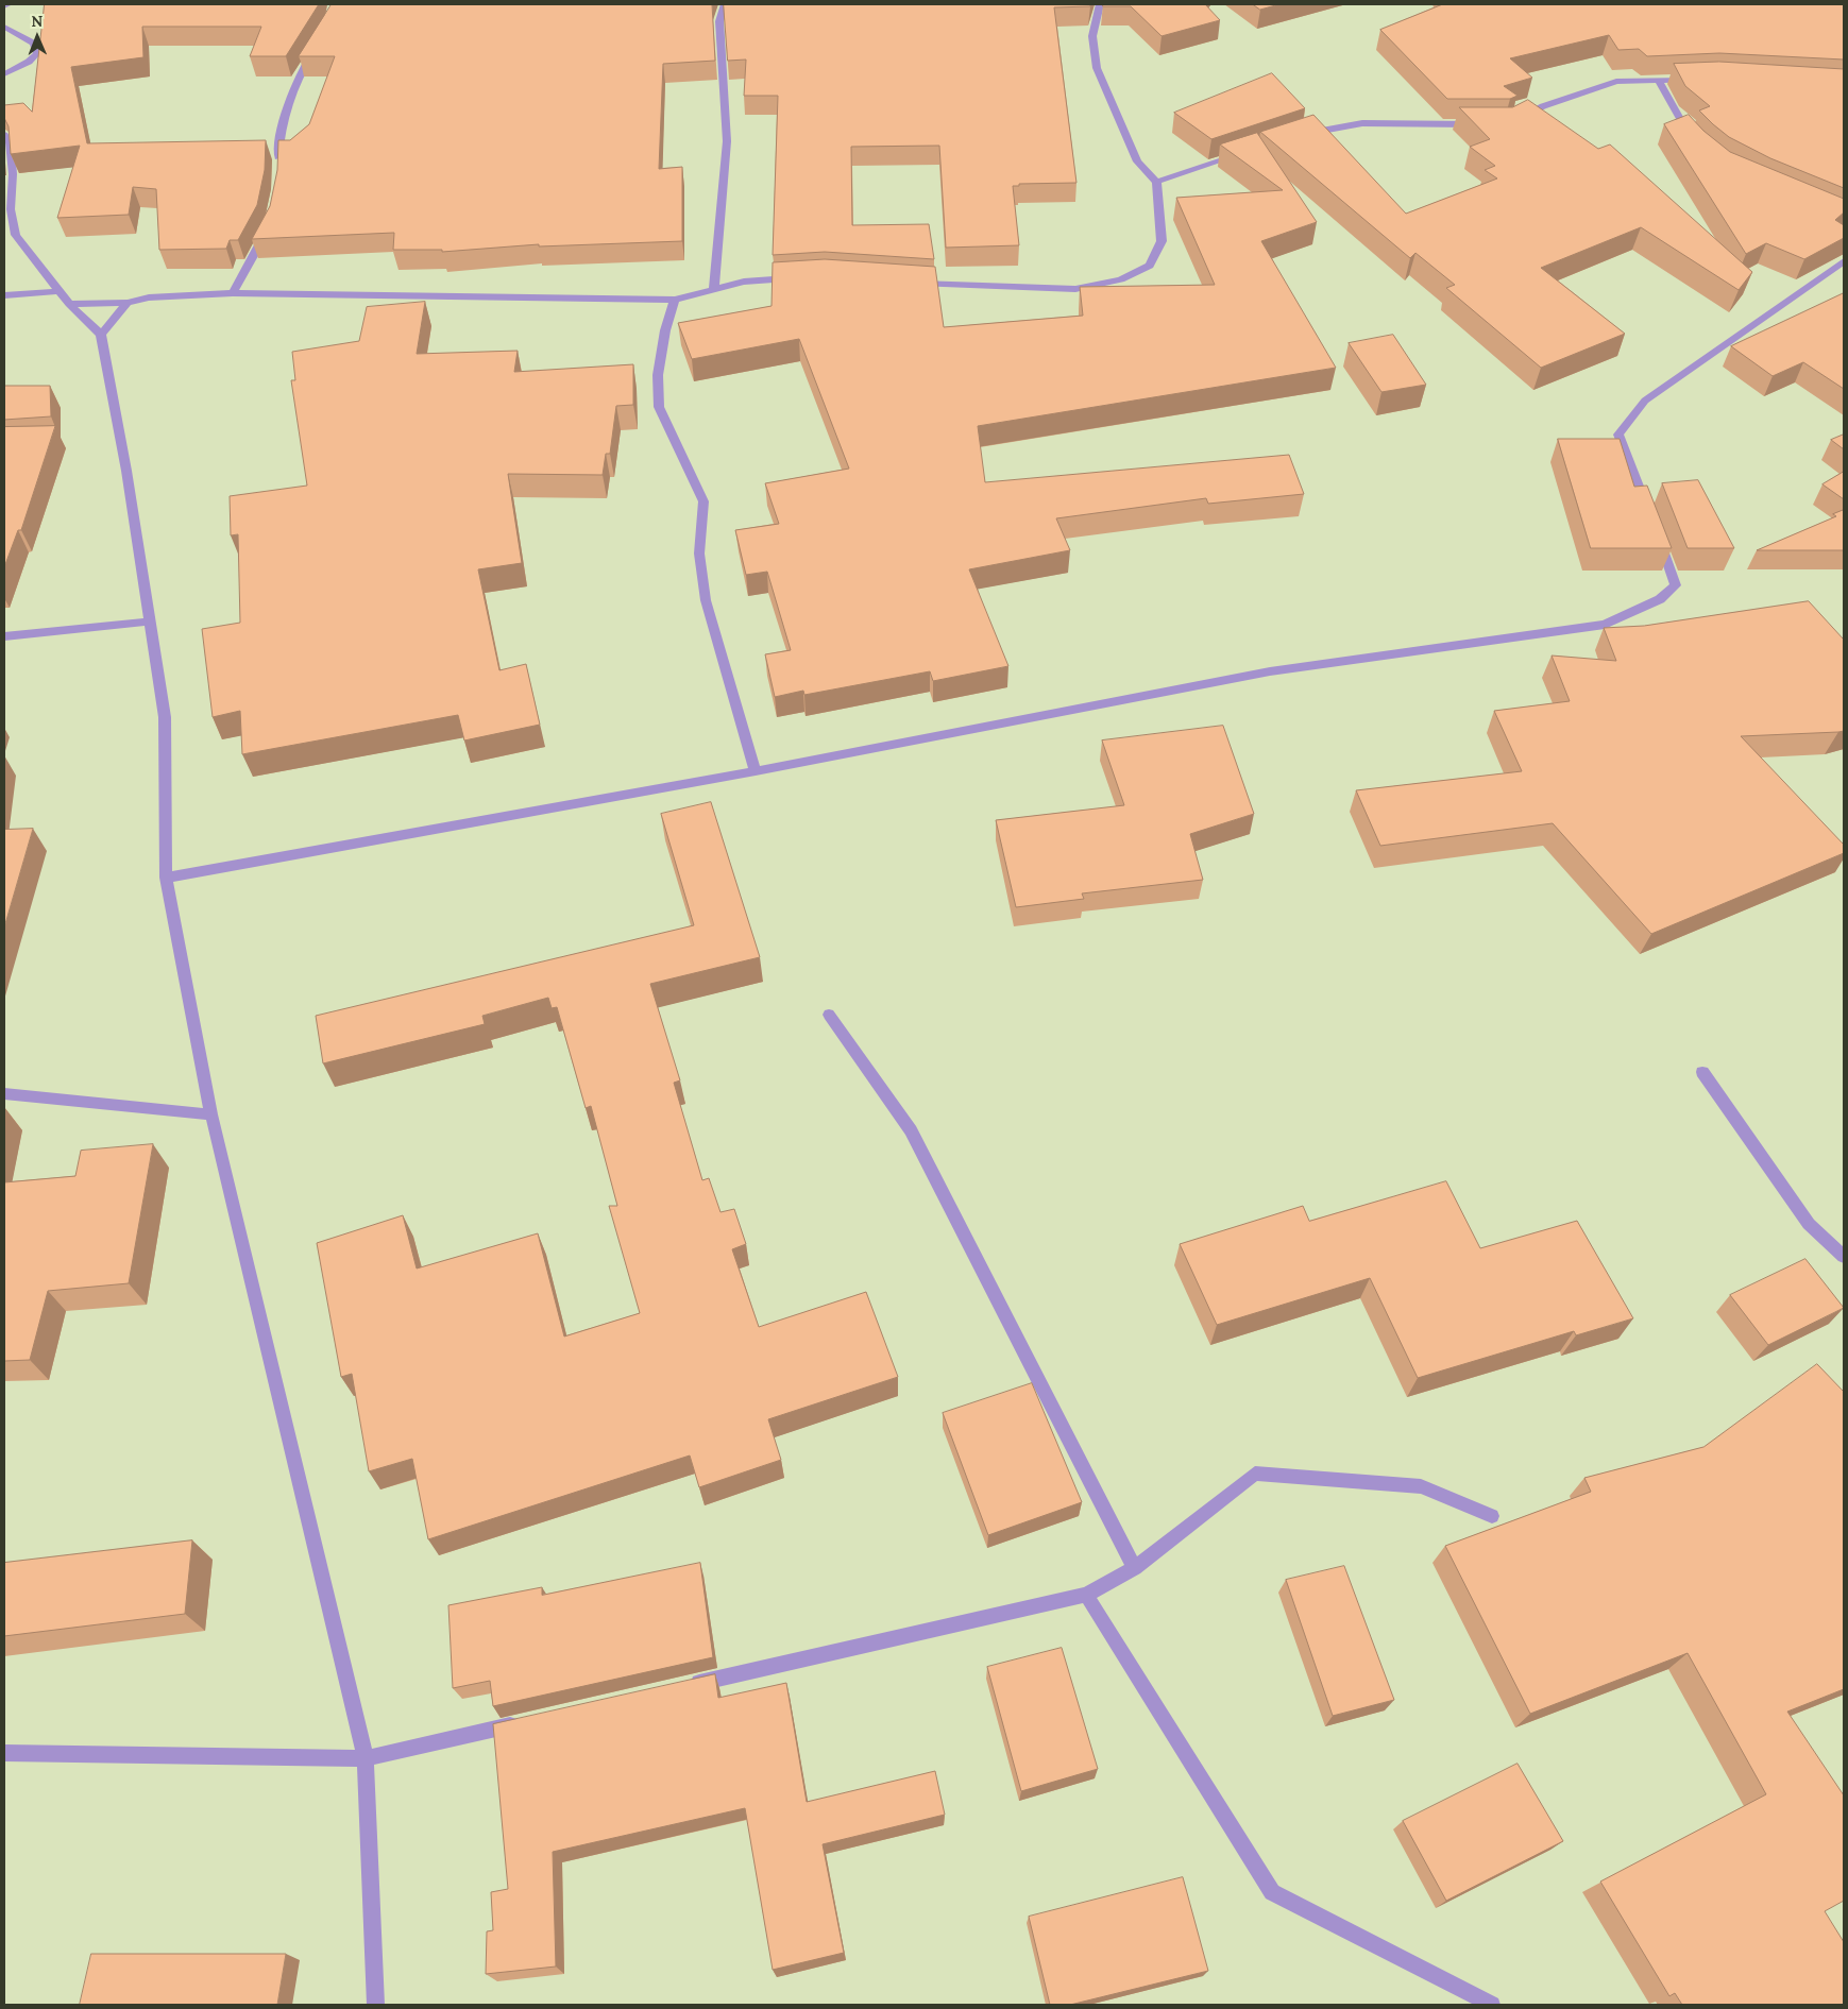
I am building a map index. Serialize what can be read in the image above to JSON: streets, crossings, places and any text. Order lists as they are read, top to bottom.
{
  "north": "top"
}
